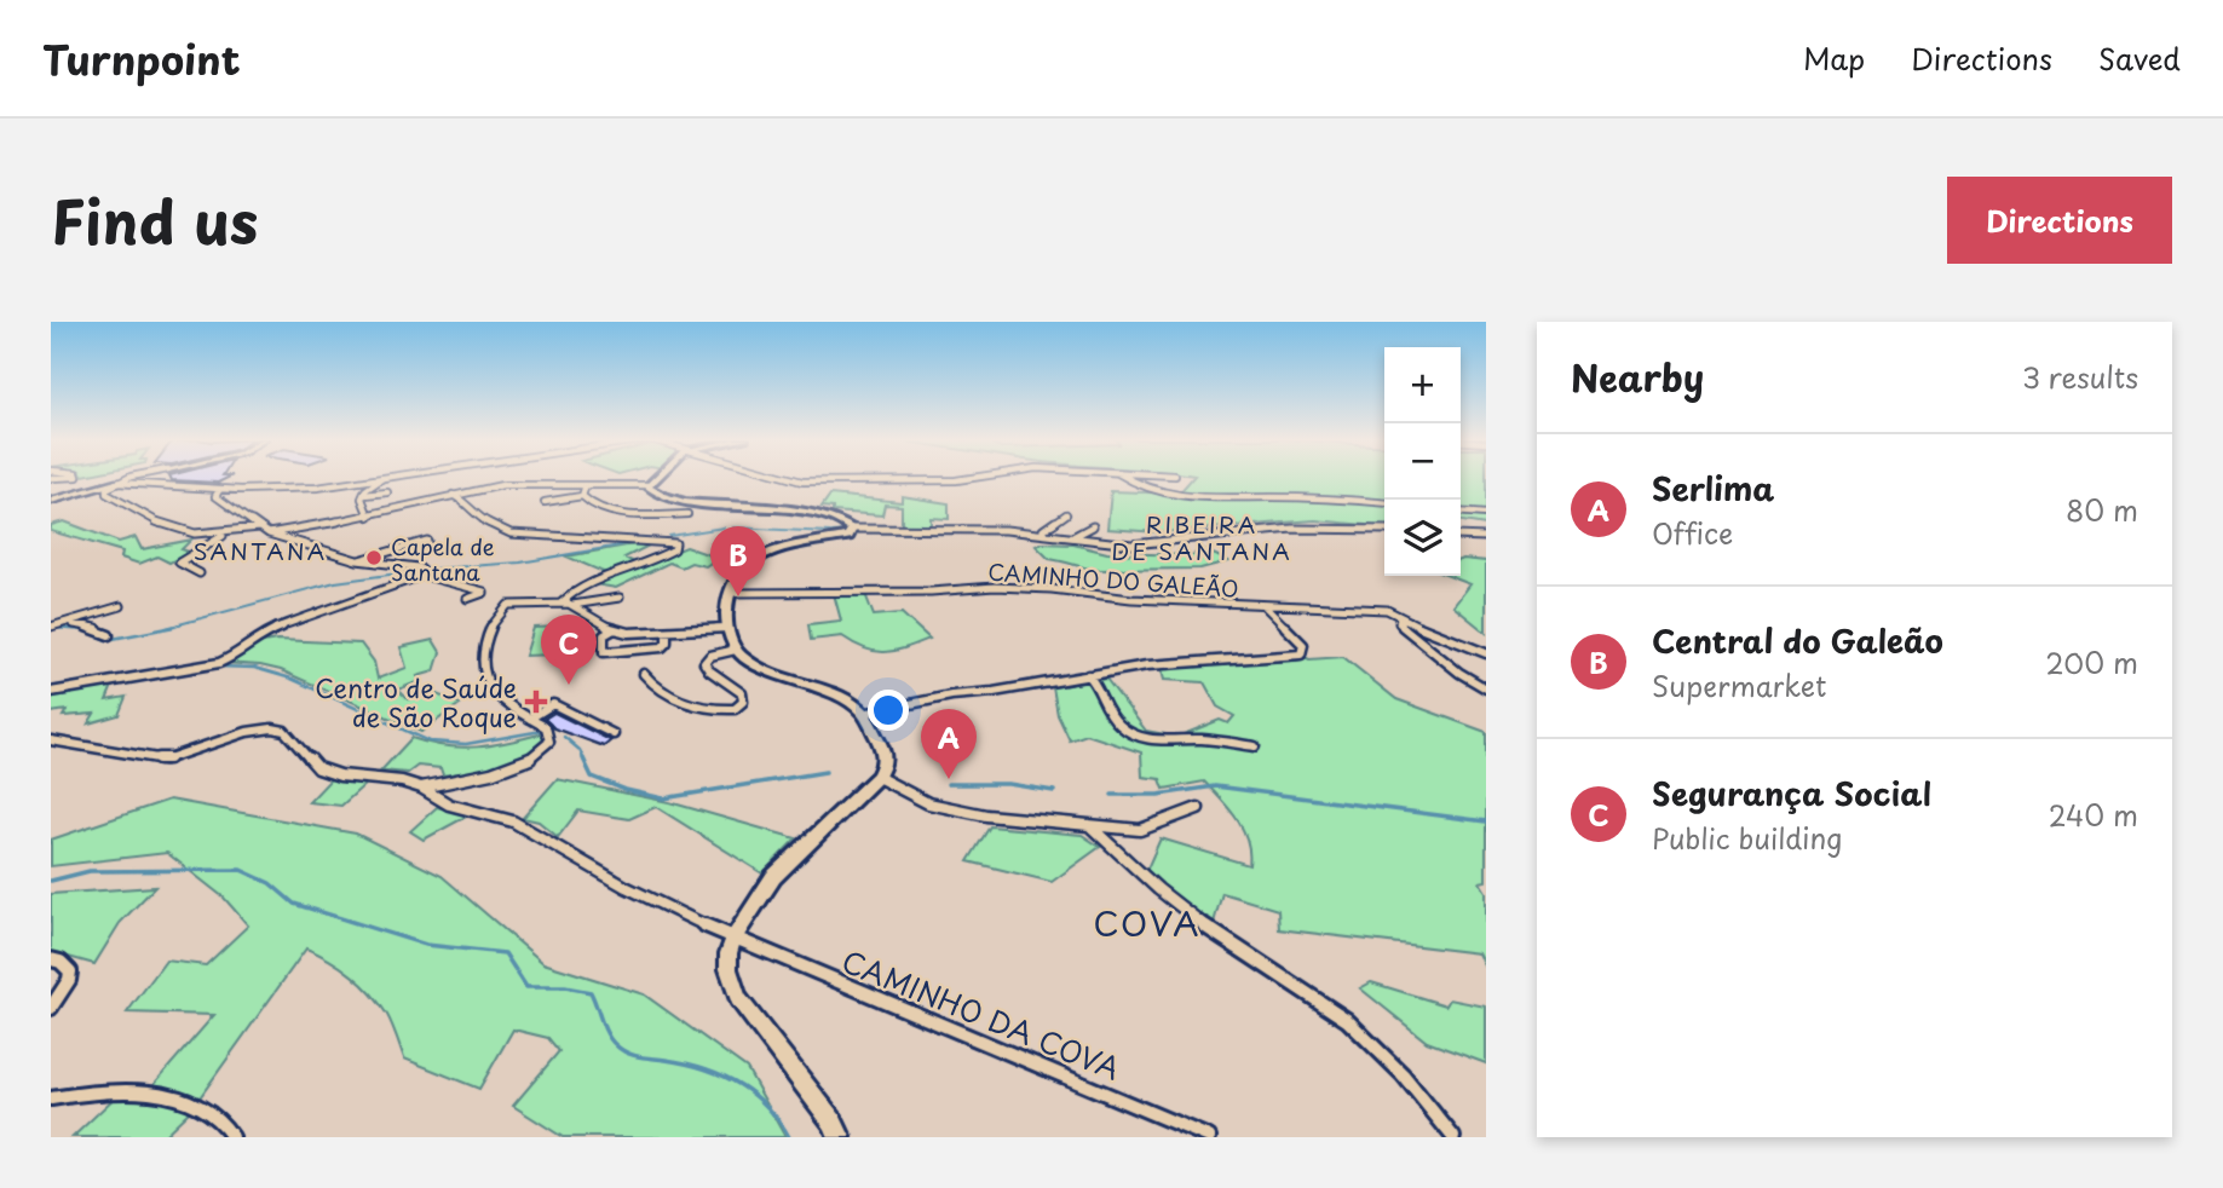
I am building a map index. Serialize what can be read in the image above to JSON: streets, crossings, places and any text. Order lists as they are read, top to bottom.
{
  "streets": {
    "street": ["CAMINHO DO GALEÃO", "CAMINHO DA COVA"]
  },
  "districts": ["RIBEIRA DE SANTANA", "SANTANA", "COVA"],
  "places": {
    "other": ["Capela de Santana"],
    "health": ["Centro de Saúde de São Roque"]
  },
  "page": {
    "header": "Turnpoint",
    "nav": ["Map", "Directions", "Saved"],
    "title": "Find us",
    "buttons": "Directions",
    "heading": ["Nearby", "3 results"],
    "map_buttons": ["+", "−"],
    "list": [
      {
        "mark": "A",
        "name": "Serlima",
        "note": "Office",
        "value": "80 m"
      },
      {
        "mark": "B",
        "name": "Central do Galeão",
        "note": "Supermarket",
        "value": "200 m"
      },
      {
        "mark": "C",
        "name": "Segurança Social",
        "note": "Public building",
        "value": "240 m"
      }
    ],
    "pins": ["B", "C", "A"]
  }
}
